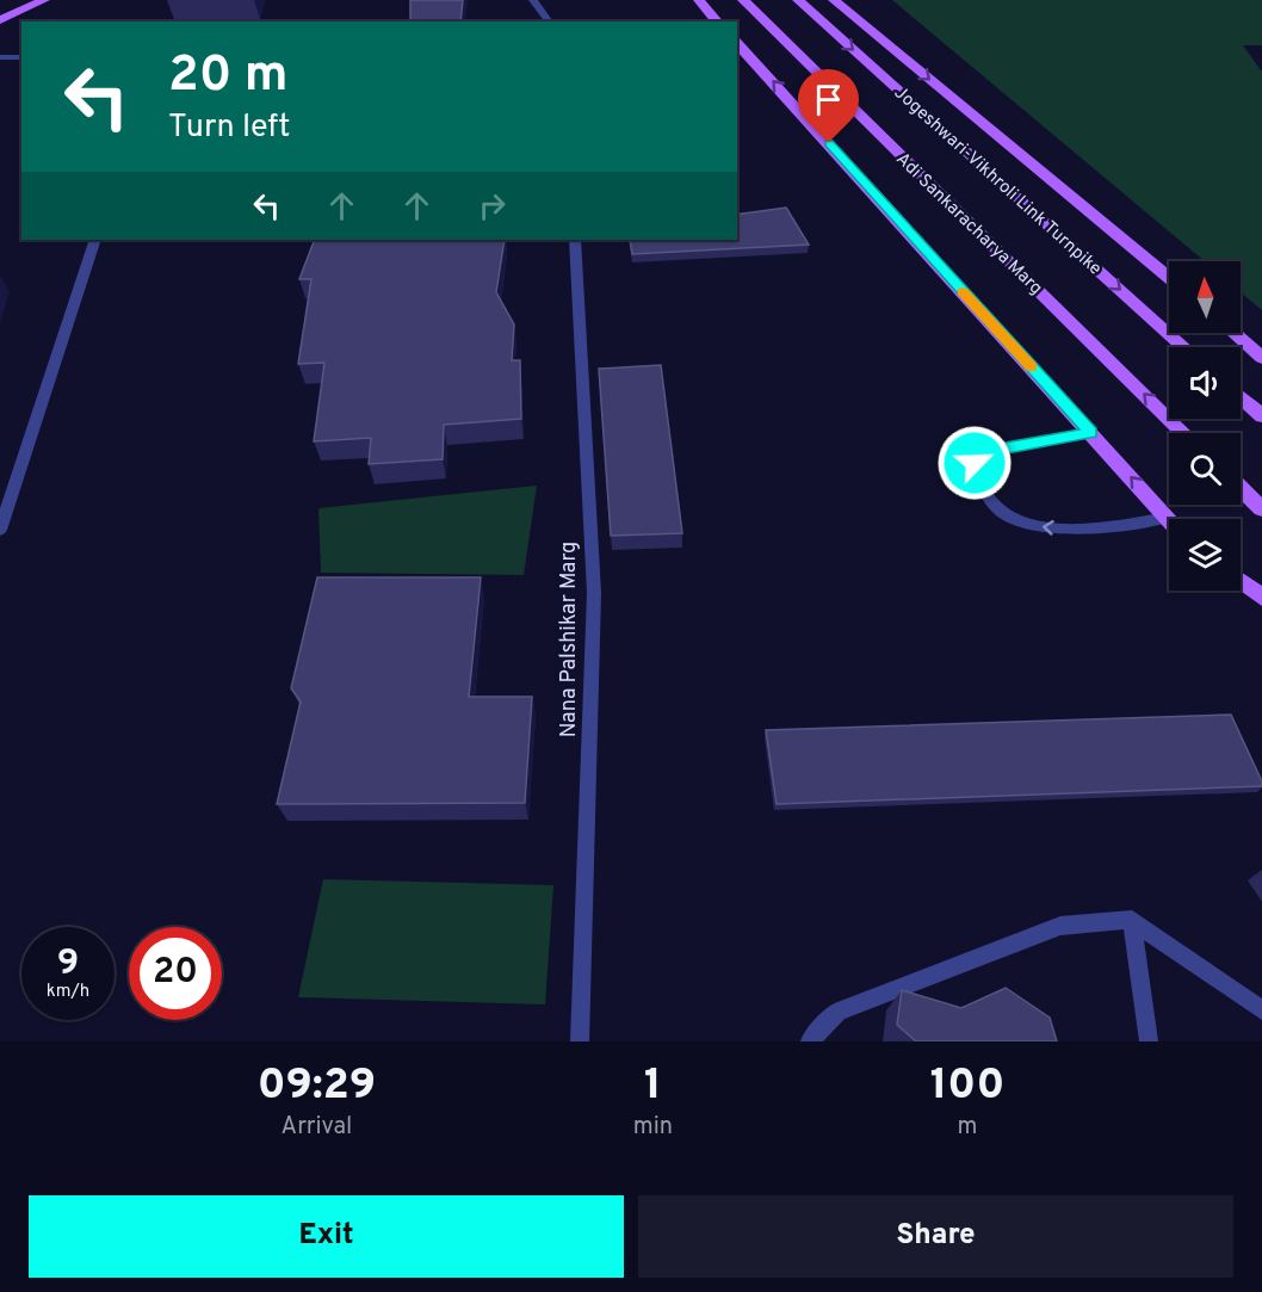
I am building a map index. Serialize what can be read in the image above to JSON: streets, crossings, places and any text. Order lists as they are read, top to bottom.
{
  "streets": {
    "main road": ["Jogeshwari-Vikhroli Link Turnpike", "Adi Sankaracharya Marg"],
    "street": ["Nana Palshikar Marg"]
  },
  "north": "top",
  "page": {
    "turn": ["20 m", "Turn left"],
    "speed": "9 km/h",
    "limit": "20",
    "eta": [
      "09:29",
      "Arrival",
      "1",
      "min",
      "100",
      "m"
    ],
    "buttons": ["Exit", "Share"]
  }
}
